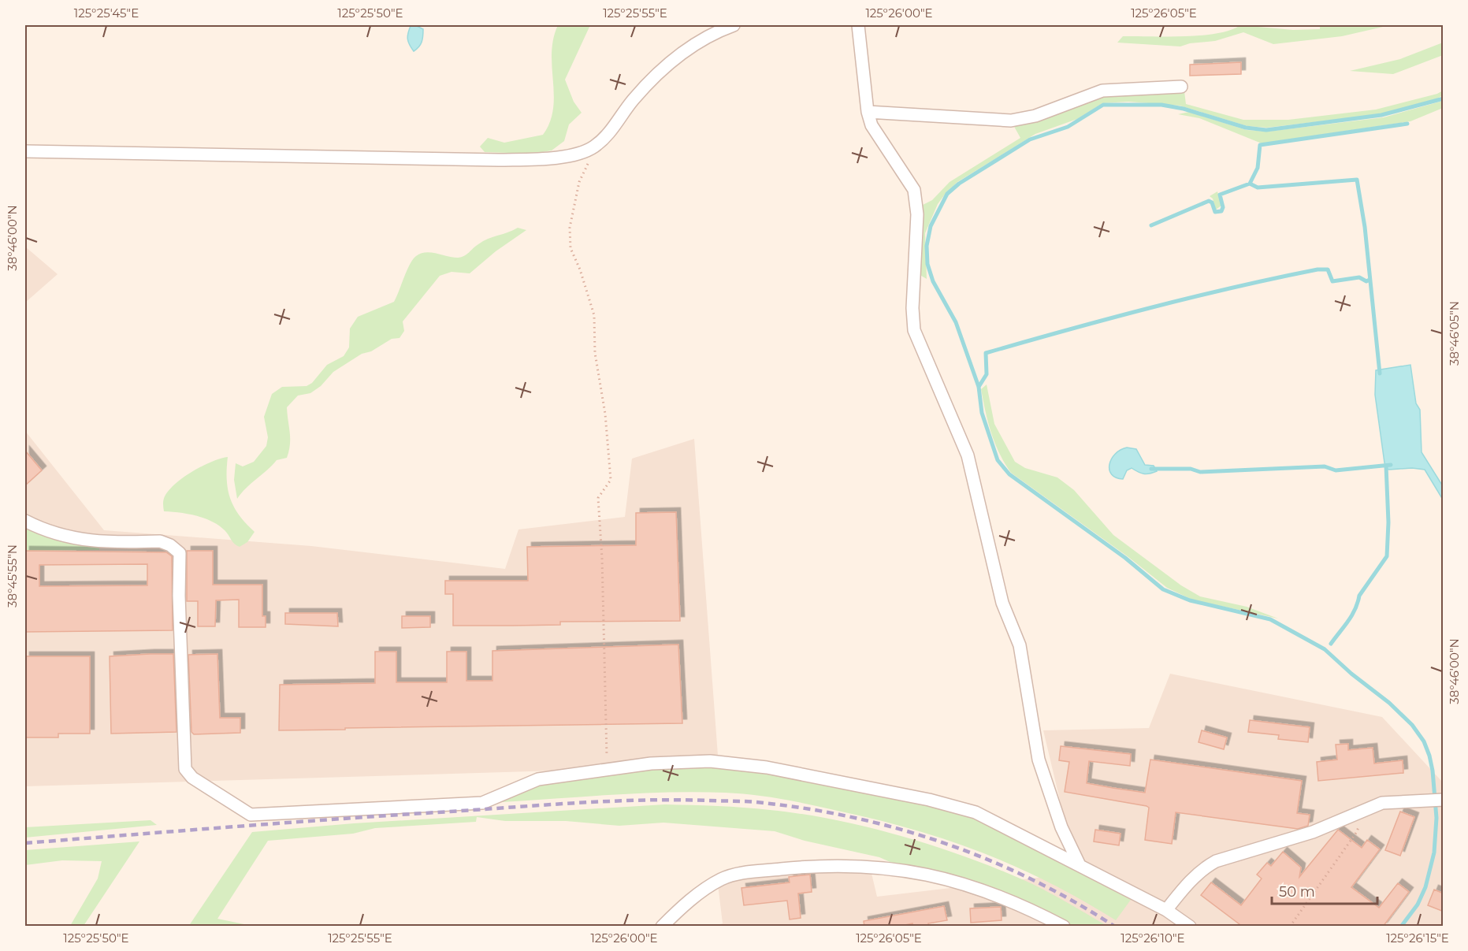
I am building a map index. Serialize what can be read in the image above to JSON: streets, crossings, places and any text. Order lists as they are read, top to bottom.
{
  "scale_bar": "50 m",
  "coordinates": [
    "125°25'45\"E",
    "125°25'50\"E",
    "125°25'55\"E",
    "125°26'00\"E",
    "125°26'05\"E",
    "38°46'00\"N",
    "38°46'05\"N",
    "38°45'55\"N",
    "125°26'10\"E",
    "125°26'15\"E"
  ]
}
